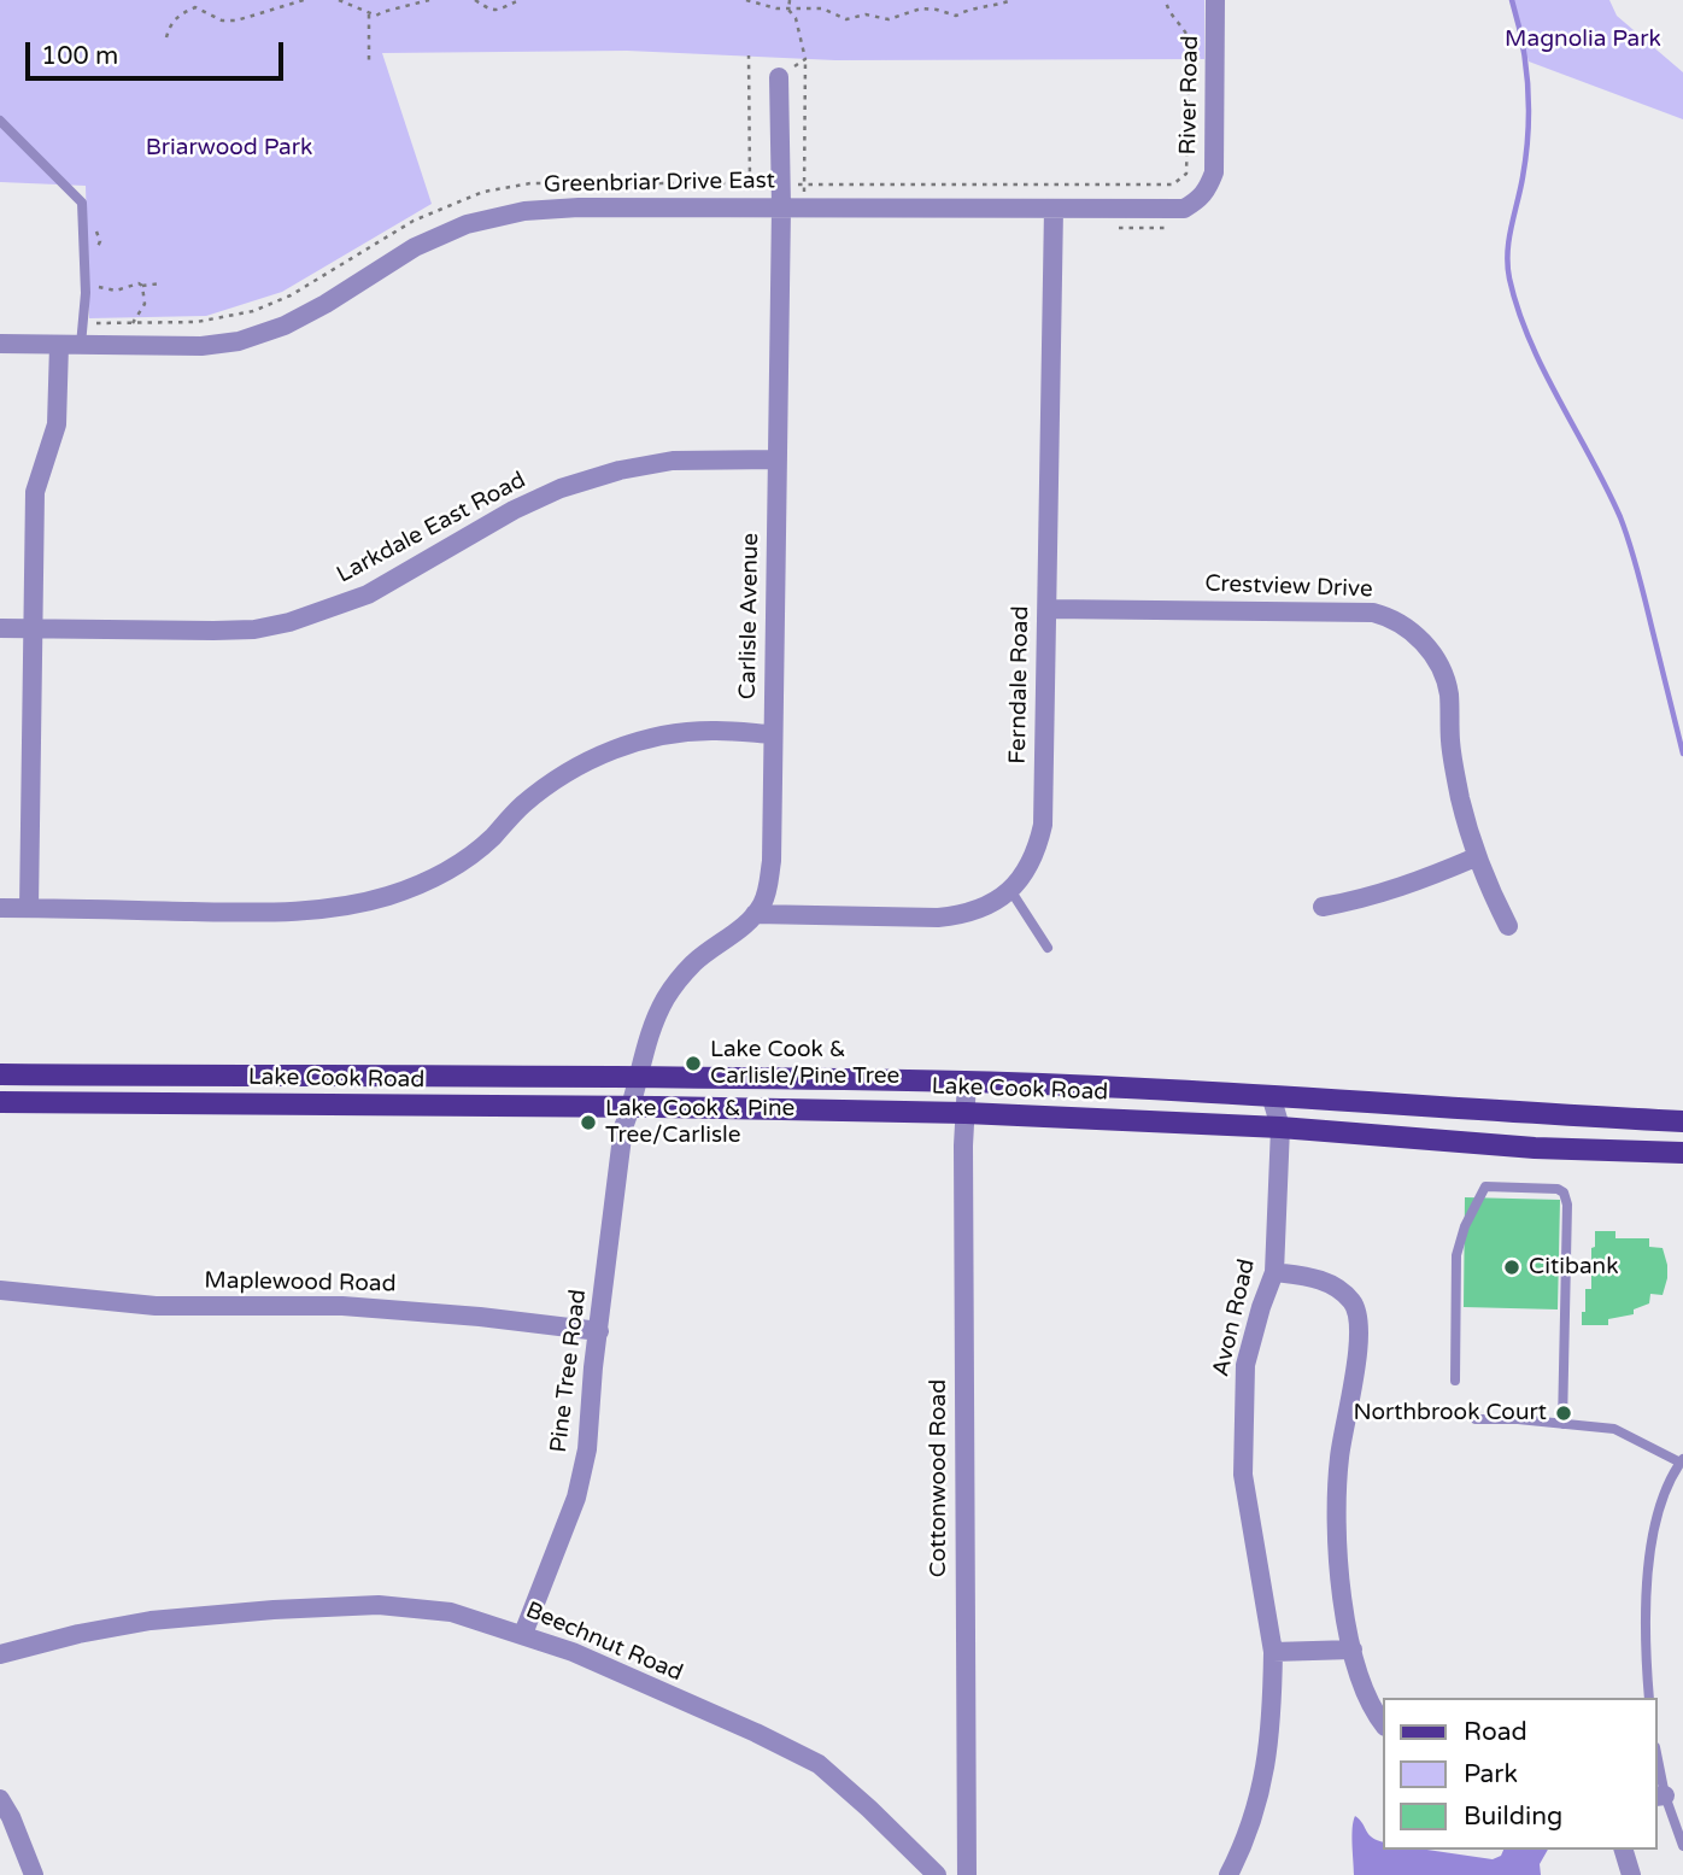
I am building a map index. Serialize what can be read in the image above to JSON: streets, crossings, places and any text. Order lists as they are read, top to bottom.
{
  "streets": {
    "main road": ["Lake Cook Road"],
    "street": [
      "River Road",
      "Greenbriar Drive East",
      "Larkdale East Road",
      "Crestview Drive",
      "Carlisle Avenue",
      "Ferndale Road",
      "Maplewood Road",
      "Avon Road",
      "Pine Tree Road",
      "Cottonwood Road",
      "Beechnut Road"
    ]
  },
  "crossings": [
    ["River Road", "Greenbriar Drive East"],
    ["Greenbriar Drive East", "Carlisle Avenue"],
    ["Greenbriar Drive East", "Ferndale Road"],
    ["Larkdale East Road", "Carlisle Avenue"],
    ["Crestview Drive", "Ferndale Road"],
    ["Carlisle Avenue", "Ferndale Road"],
    ["Carlisle Avenue", "Lake Cook Road"],
    ["Carlisle Avenue", "Pine Tree Road"],
    ["Lake Cook Road", "Avon Road"],
    ["Lake Cook Road", "Pine Tree Road"],
    ["Lake Cook Road", "Cottonwood Road"],
    ["Maplewood Road", "Pine Tree Road"],
    ["Pine Tree Road", "Beechnut Road"]
  ],
  "parks": ["Magnolia Park", "Briarwood Park"],
  "places": [
    "Lake Cook & Carlisle/Pine Tree",
    "Lake Cook & Pine Tree/Carlisle",
    "Citibank",
    "Northbrook Court"
  ],
  "legend": ["Road", "Park", "Building"],
  "scale_bar": "100 m"
}
